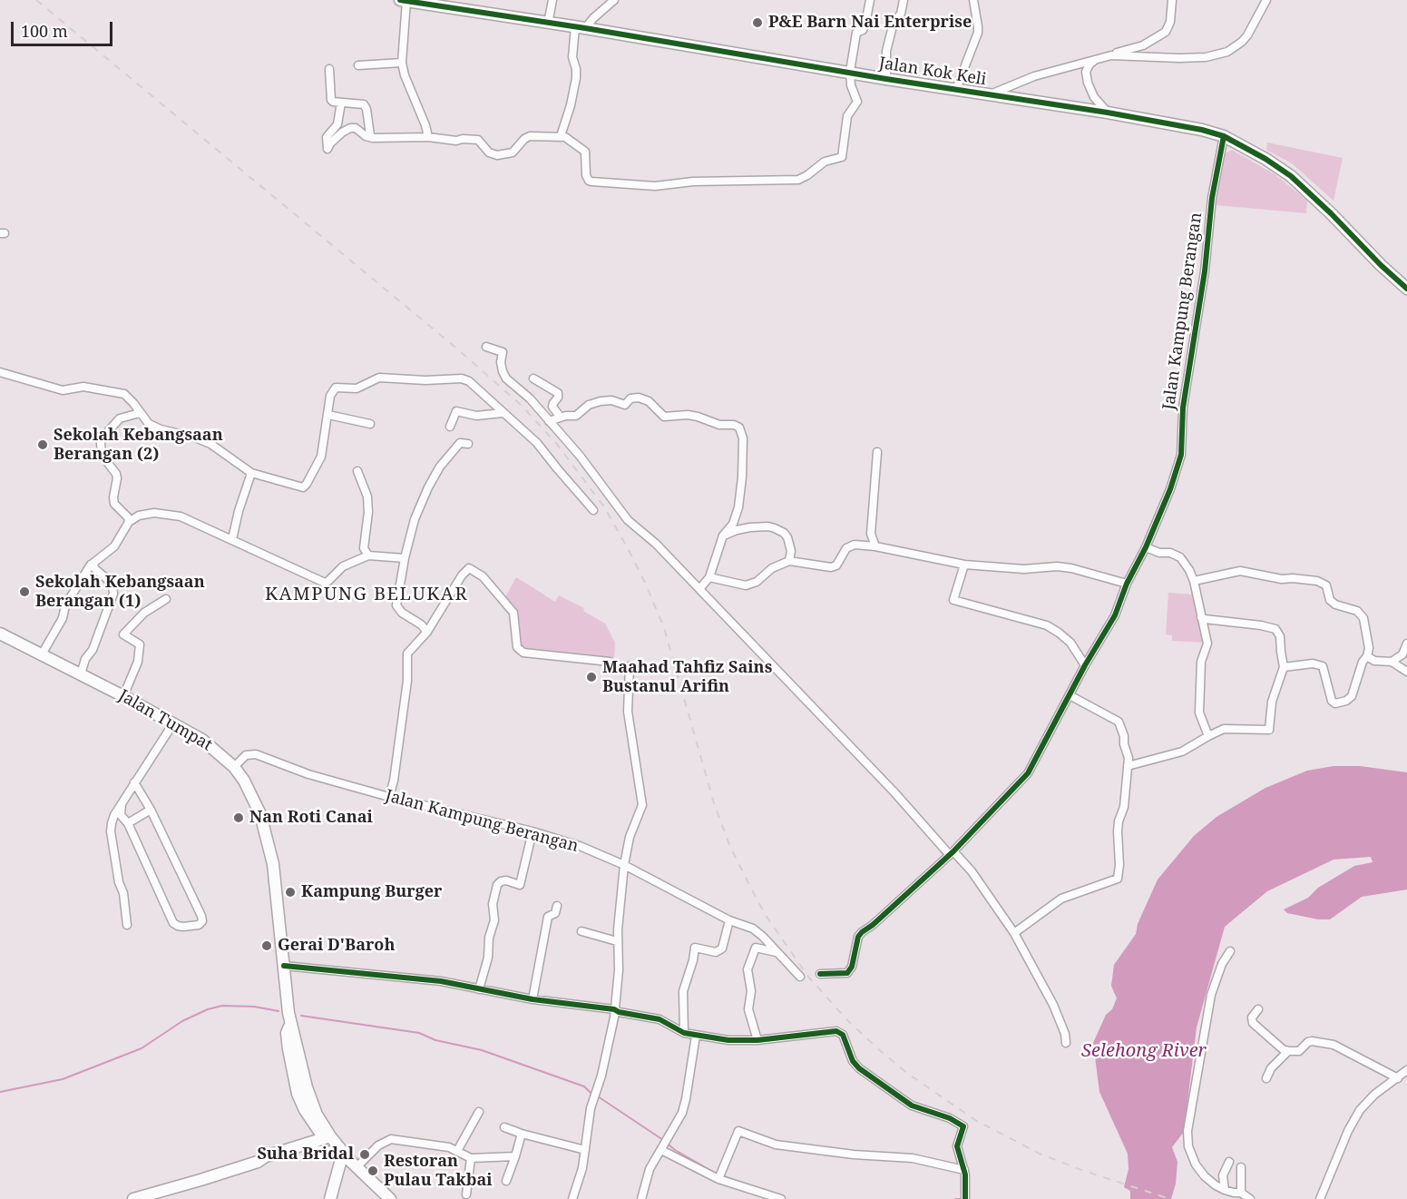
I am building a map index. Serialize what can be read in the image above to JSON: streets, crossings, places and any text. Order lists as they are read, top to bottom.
{
  "streets": {
    "street": ["Jalan Kok Keli", "Jalan Kampung Berangan", "Jalan Tumpat"]
  },
  "crossings": [
    ["Jalan Kok Keli", "Jalan Kampung Berangan"],
    ["Jalan Kampung Berangan", "Jalan Tumpat"]
  ],
  "districts": ["KAMPUNG BELUKAR"],
  "water": ["Selehong River"],
  "places": [
    "P&E Barn Nai Enterprise",
    "Sekolah Kebangsaan Berangan (2)",
    "Sekolah Kebangsaan Berangan (1)",
    "Maahad Tahfiz Sains Bustanul Arifin",
    "Nan Roti Canai",
    "Kampung Burger",
    "Gerai D'Baroh",
    "Suha Bridal",
    "Restoran Pulau Takbai"
  ],
  "scale_bar": "100 m"
}
